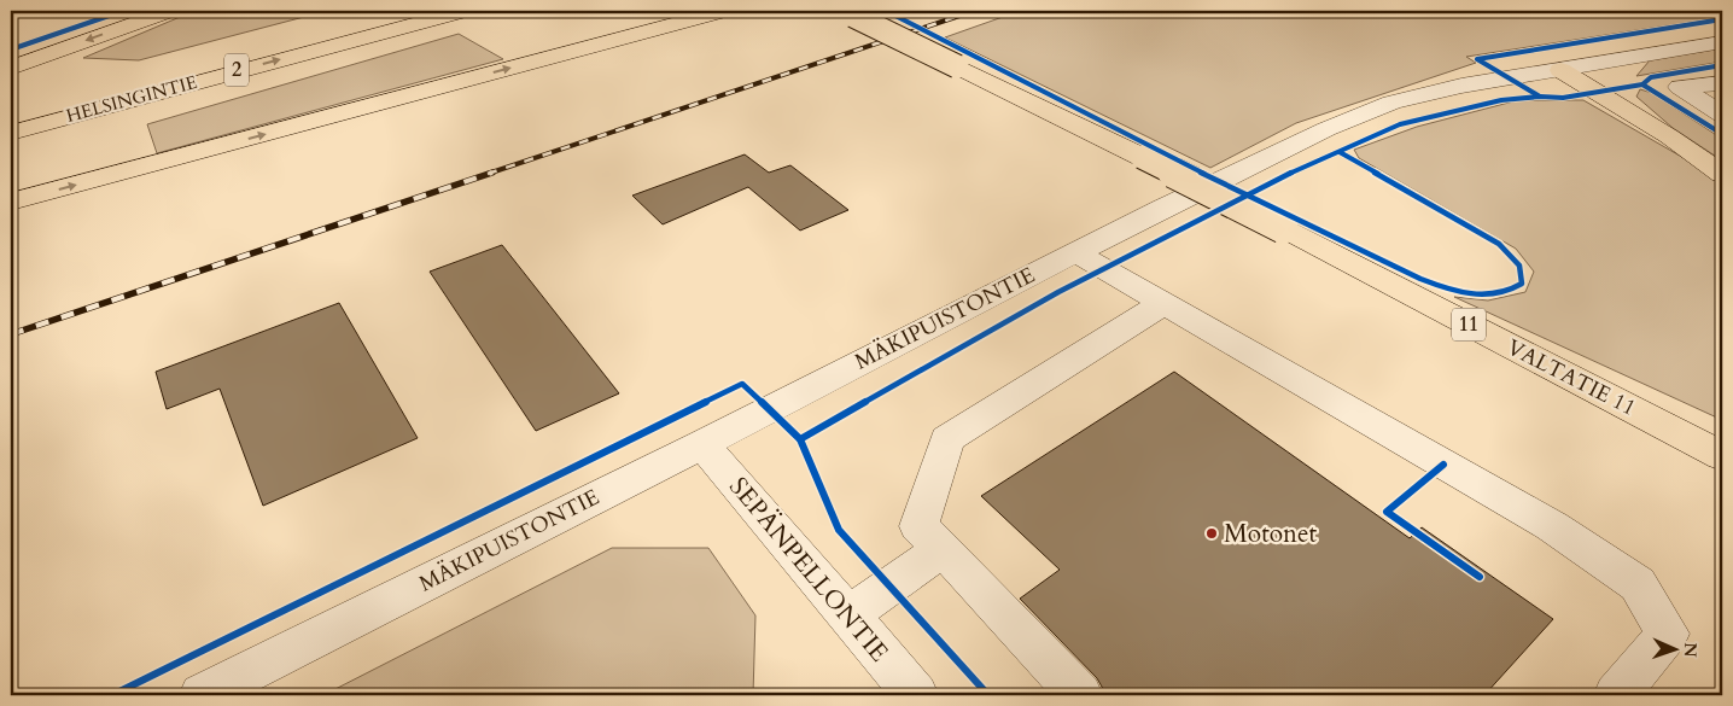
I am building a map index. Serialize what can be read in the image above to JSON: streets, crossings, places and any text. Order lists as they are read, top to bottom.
{
  "streets": {
    "highway": [
      "2",
      "HELSINGINTIE",
      "11",
      "VALTATIE 11"
    ],
    "street": ["MÄKIPUISTONTIE", "SEPÄNPELLONTIE"]
  },
  "crossings": [
    ["MÄKIPUISTONTIE", "SEPÄNPELLONTIE"],
    ["11", "VALTATIE 11"]
  ],
  "places": ["Motonet"],
  "north": "right"
}
